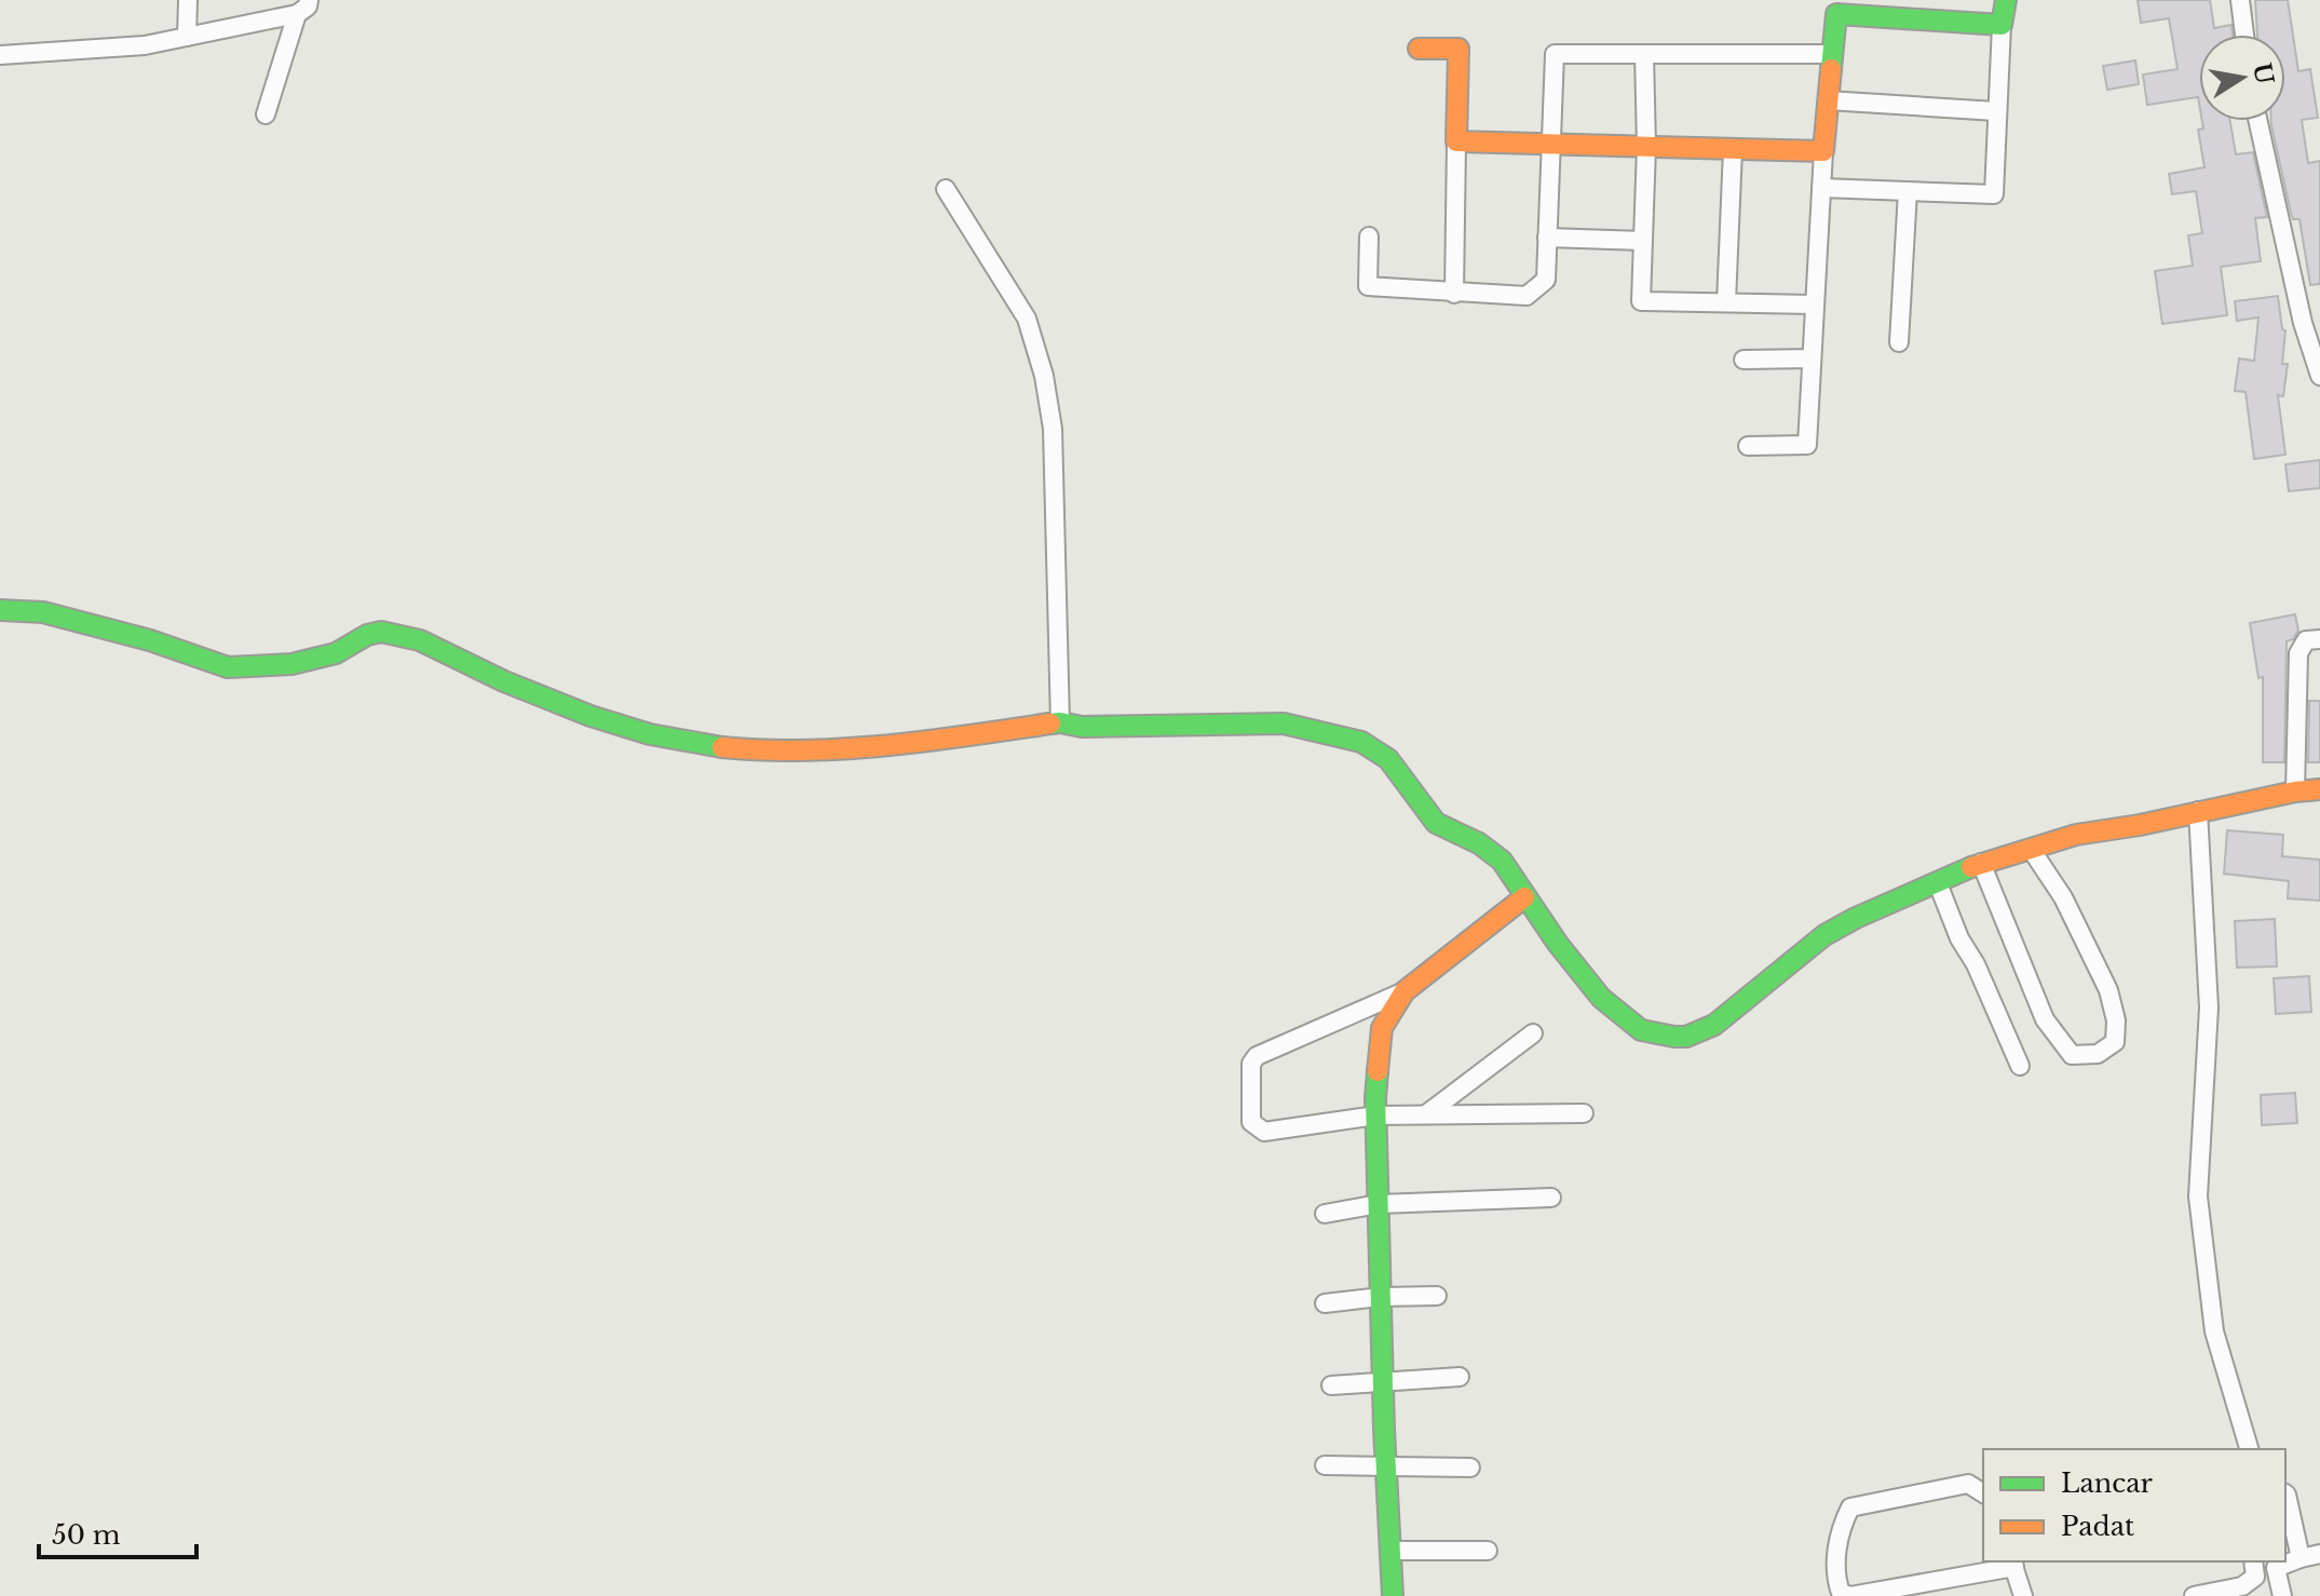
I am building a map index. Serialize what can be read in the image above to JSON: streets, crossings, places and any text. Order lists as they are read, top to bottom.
{
  "legend": ["Lancar", "Padat"],
  "scale_bar": "50 m",
  "north": "right"
}
